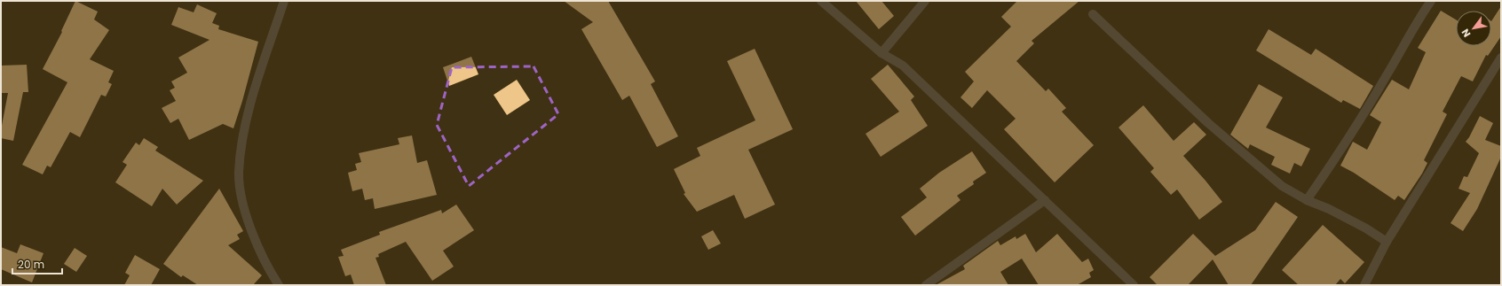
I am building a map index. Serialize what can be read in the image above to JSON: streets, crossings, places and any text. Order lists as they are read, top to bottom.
{
  "scale_bar": "20 m",
  "north": "bottom left"
}
